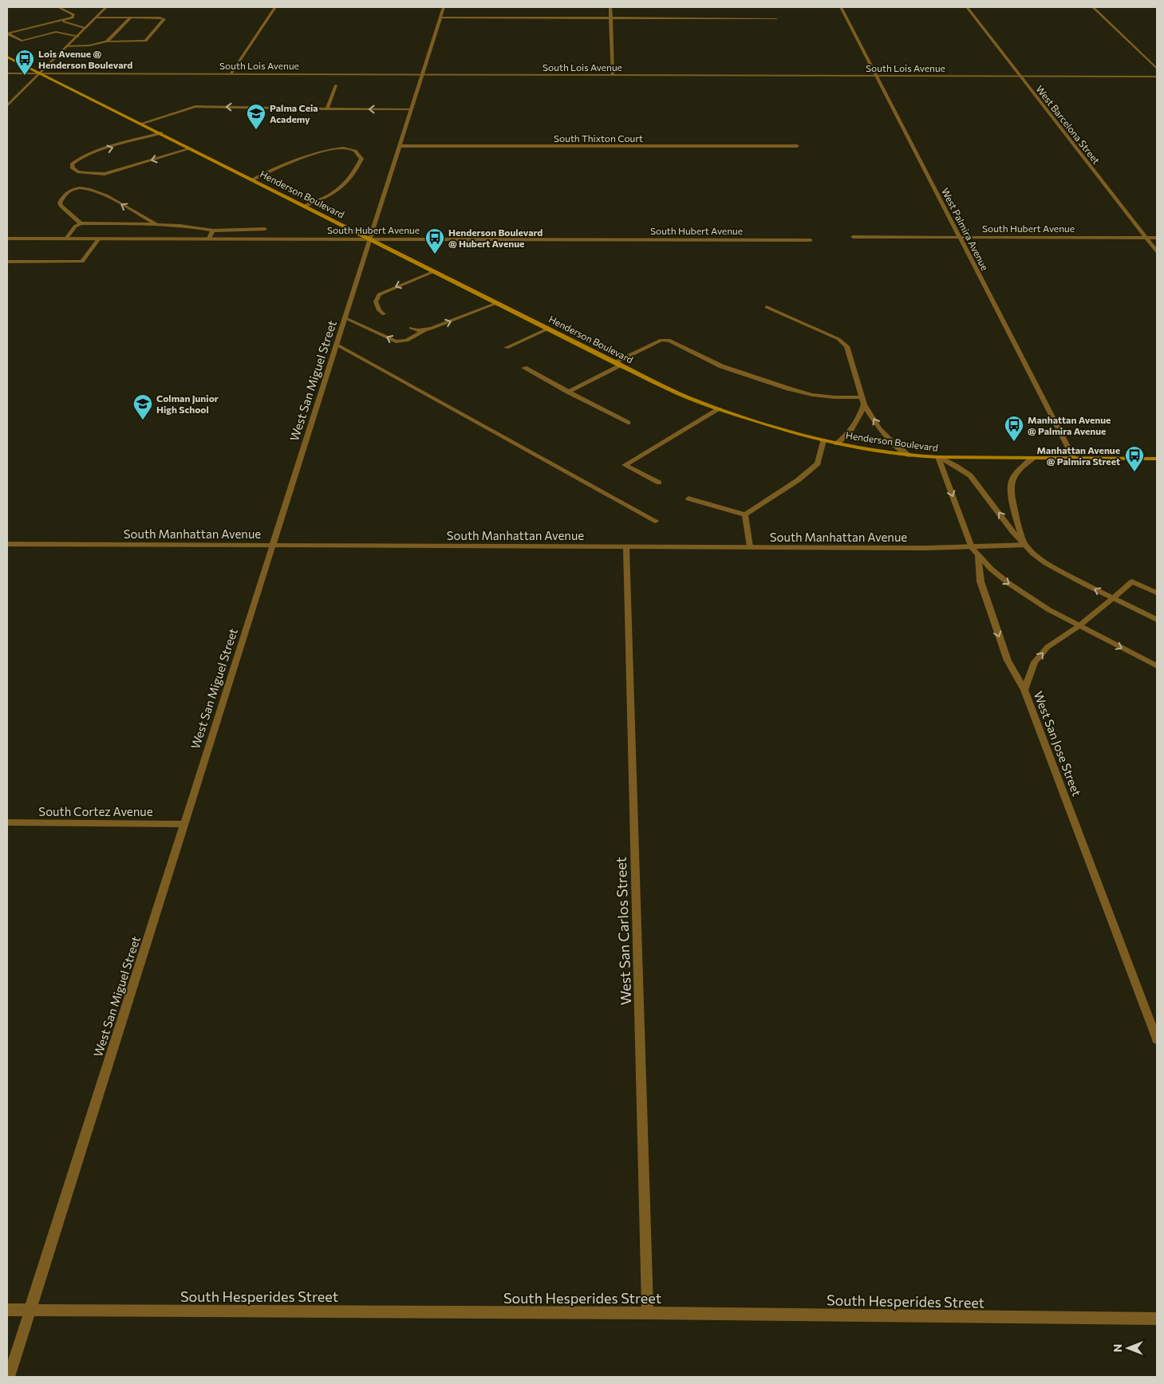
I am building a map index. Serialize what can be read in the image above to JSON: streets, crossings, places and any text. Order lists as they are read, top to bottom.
{
  "streets": {
    "main road": ["Henderson Boulevard"],
    "street": [
      "South Lois Avenue",
      "West Barcelona Street",
      "South Thixton Court",
      "South Hubert Avenue",
      "West Palmira Avenue",
      "West San Miguel Street",
      "South Manhattan Avenue",
      "West San Jose Street",
      "South Cortez Avenue",
      "West San Carlos Street",
      "South Hesperides Street"
    ]
  },
  "crossings": [
    ["South Lois Avenue", "West Barcelona Street"],
    ["South Lois Avenue", "Henderson Boulevard"],
    ["South Lois Avenue", "West Palmira Avenue"],
    ["South Lois Avenue", "West San Miguel Street"],
    ["West Barcelona Street", "South Hubert Avenue"],
    ["South Thixton Court", "West San Miguel Street"],
    ["Henderson Boulevard", "South Hubert Avenue"],
    ["Henderson Boulevard", "West San Miguel Street"],
    ["Henderson Boulevard", "South Manhattan Avenue"],
    ["South Hubert Avenue", "West Palmira Avenue"],
    ["South Hubert Avenue", "West San Miguel Street"],
    ["West San Miguel Street", "South Manhattan Avenue"],
    ["West San Miguel Street", "South Cortez Avenue"],
    ["West San Miguel Street", "South Hesperides Street"],
    ["South Manhattan Avenue", "West San Carlos Street"],
    ["West San Carlos Street", "South Hesperides Street"]
  ],
  "places": {
    "bus stop": [
      "Lois Avenue @ Henderson Boulevard",
      "Henderson Boulevard @ Hubert Avenue",
      "Manhattan Avenue @ Palmira Avenue",
      "Manhattan Avenue @ Palmira Street"
    ],
    "school or university": ["Palma Ceia Academy", "Colman Junior High School"]
  },
  "north": "left"
}
